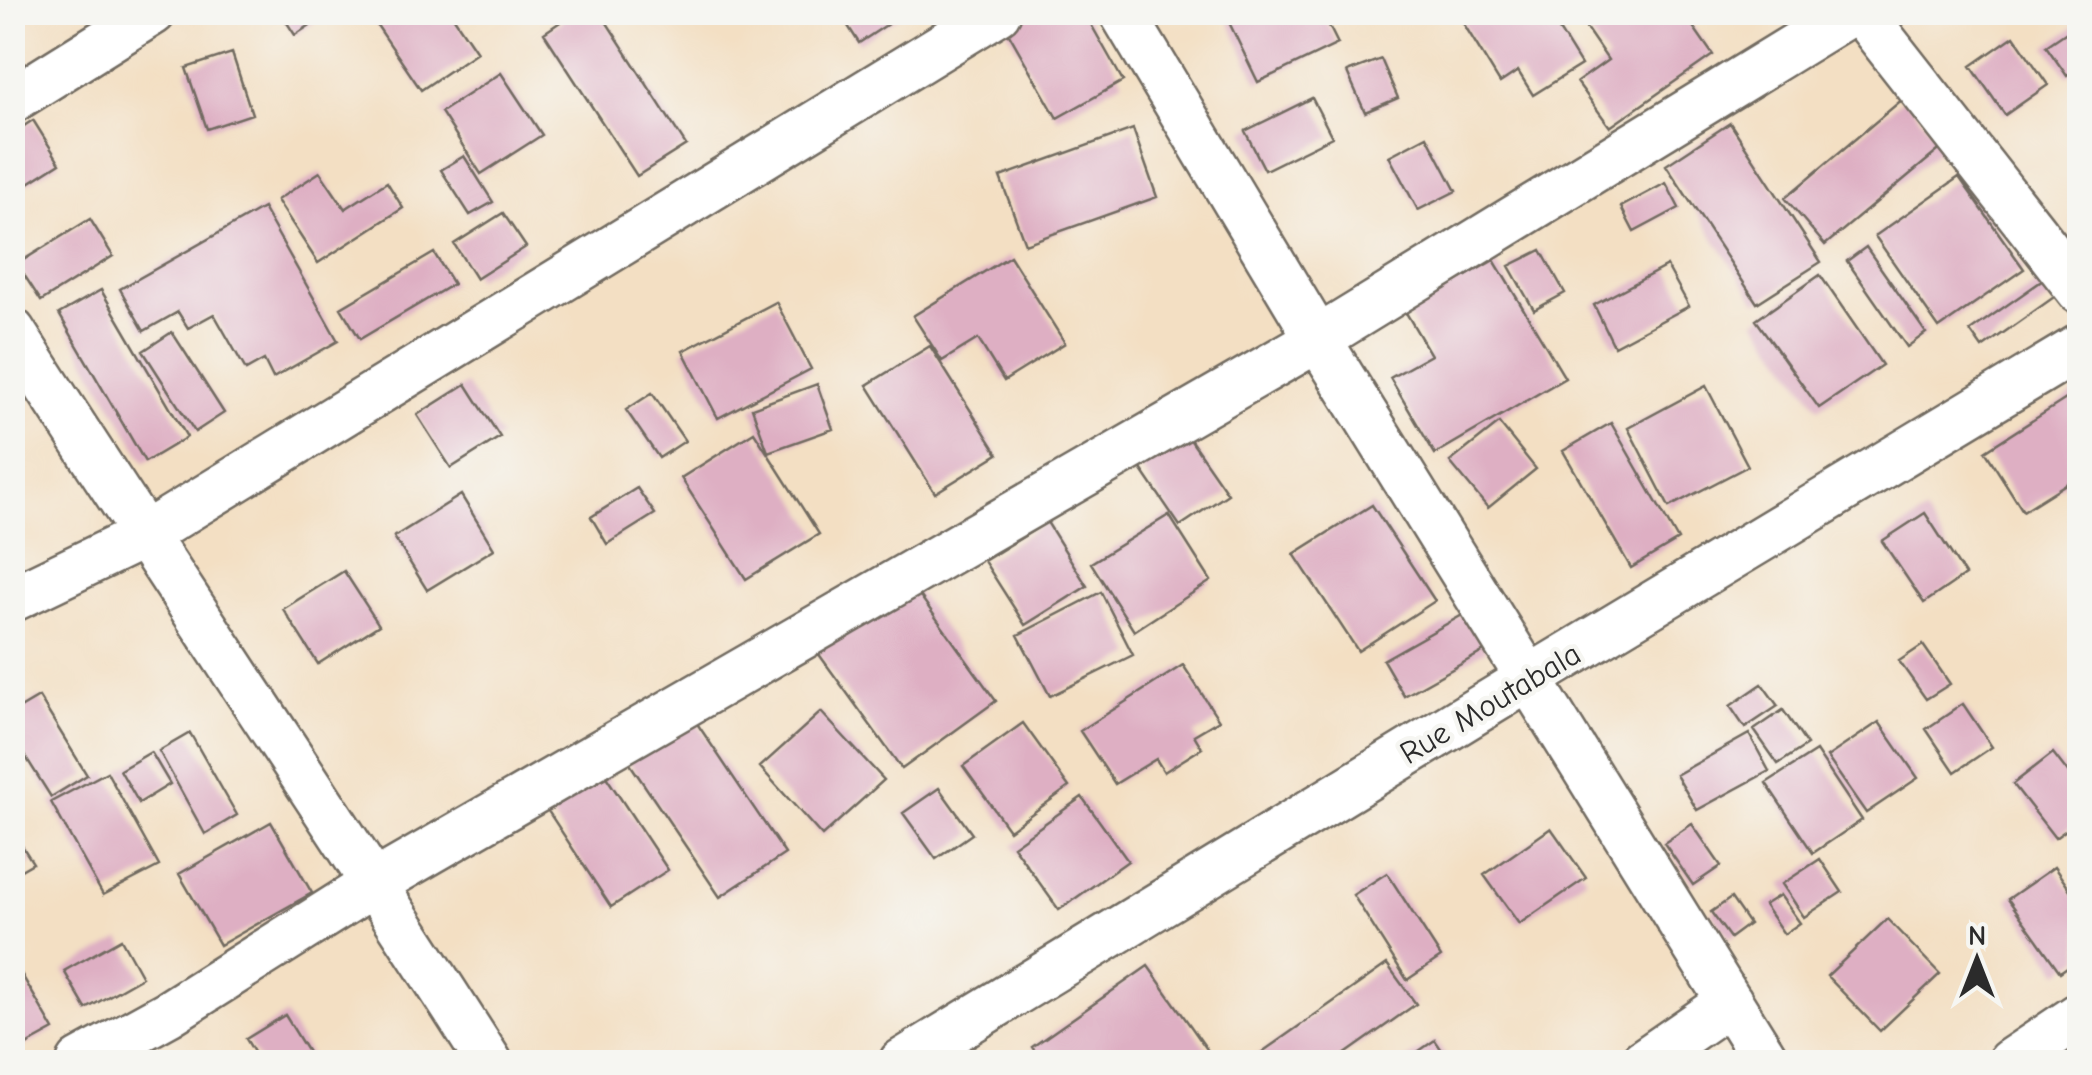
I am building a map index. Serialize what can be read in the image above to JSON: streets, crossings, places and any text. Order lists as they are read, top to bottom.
{
  "streets": {
    "street": ["Rue Moutabala"]
  },
  "north": "top"
}
